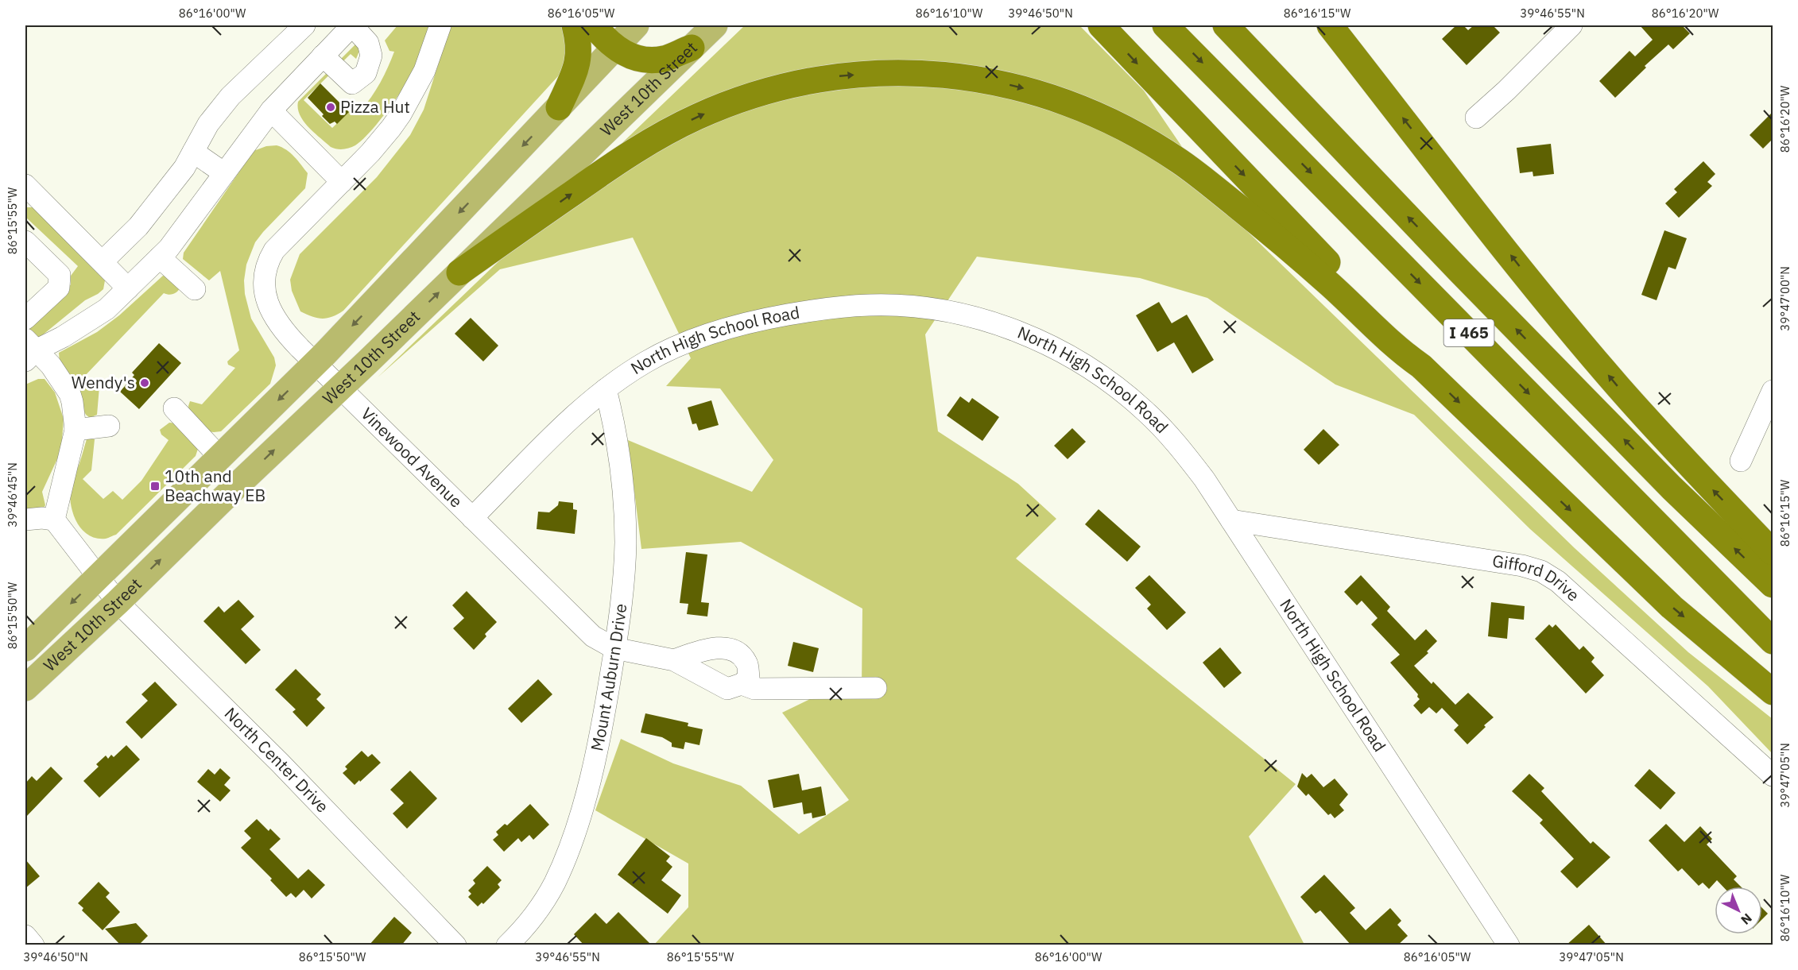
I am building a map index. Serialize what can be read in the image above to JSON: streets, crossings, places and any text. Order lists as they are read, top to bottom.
{
  "streets": {
    "highway": ["I 465"],
    "main road": ["West 10th Street"],
    "street": [
      "North High School Road",
      "Vinewood Avenue",
      "Gifford Drive",
      "Mount Auburn Drive",
      "North Center Drive"
    ]
  },
  "crossings": [
    ["West 10th Street", "Vinewood Avenue"],
    ["West 10th Street", "North Center Drive"],
    ["North High School Road", "Vinewood Avenue"],
    ["North High School Road", "Gifford Drive"],
    ["North High School Road", "Mount Auburn Drive"],
    ["Vinewood Avenue", "Mount Auburn Drive"]
  ],
  "places": {
    "other": ["Pizza Hut", "Wendy's"],
    "transit": ["10th and Beachway EB"]
  },
  "north": "bottom right",
  "coordinates": [
    "86°16'00\"W",
    "86°16'05\"W",
    "86°16'10\"W",
    "39°46'50\"N",
    "86°16'15\"W",
    "39°46'55\"N",
    "86°16'20\"W",
    "86°15'55\"W",
    "39°47'00\"N",
    "39°46'45\"N",
    "86°15'50\"W",
    "39°47'05\"N"
  ]
}
